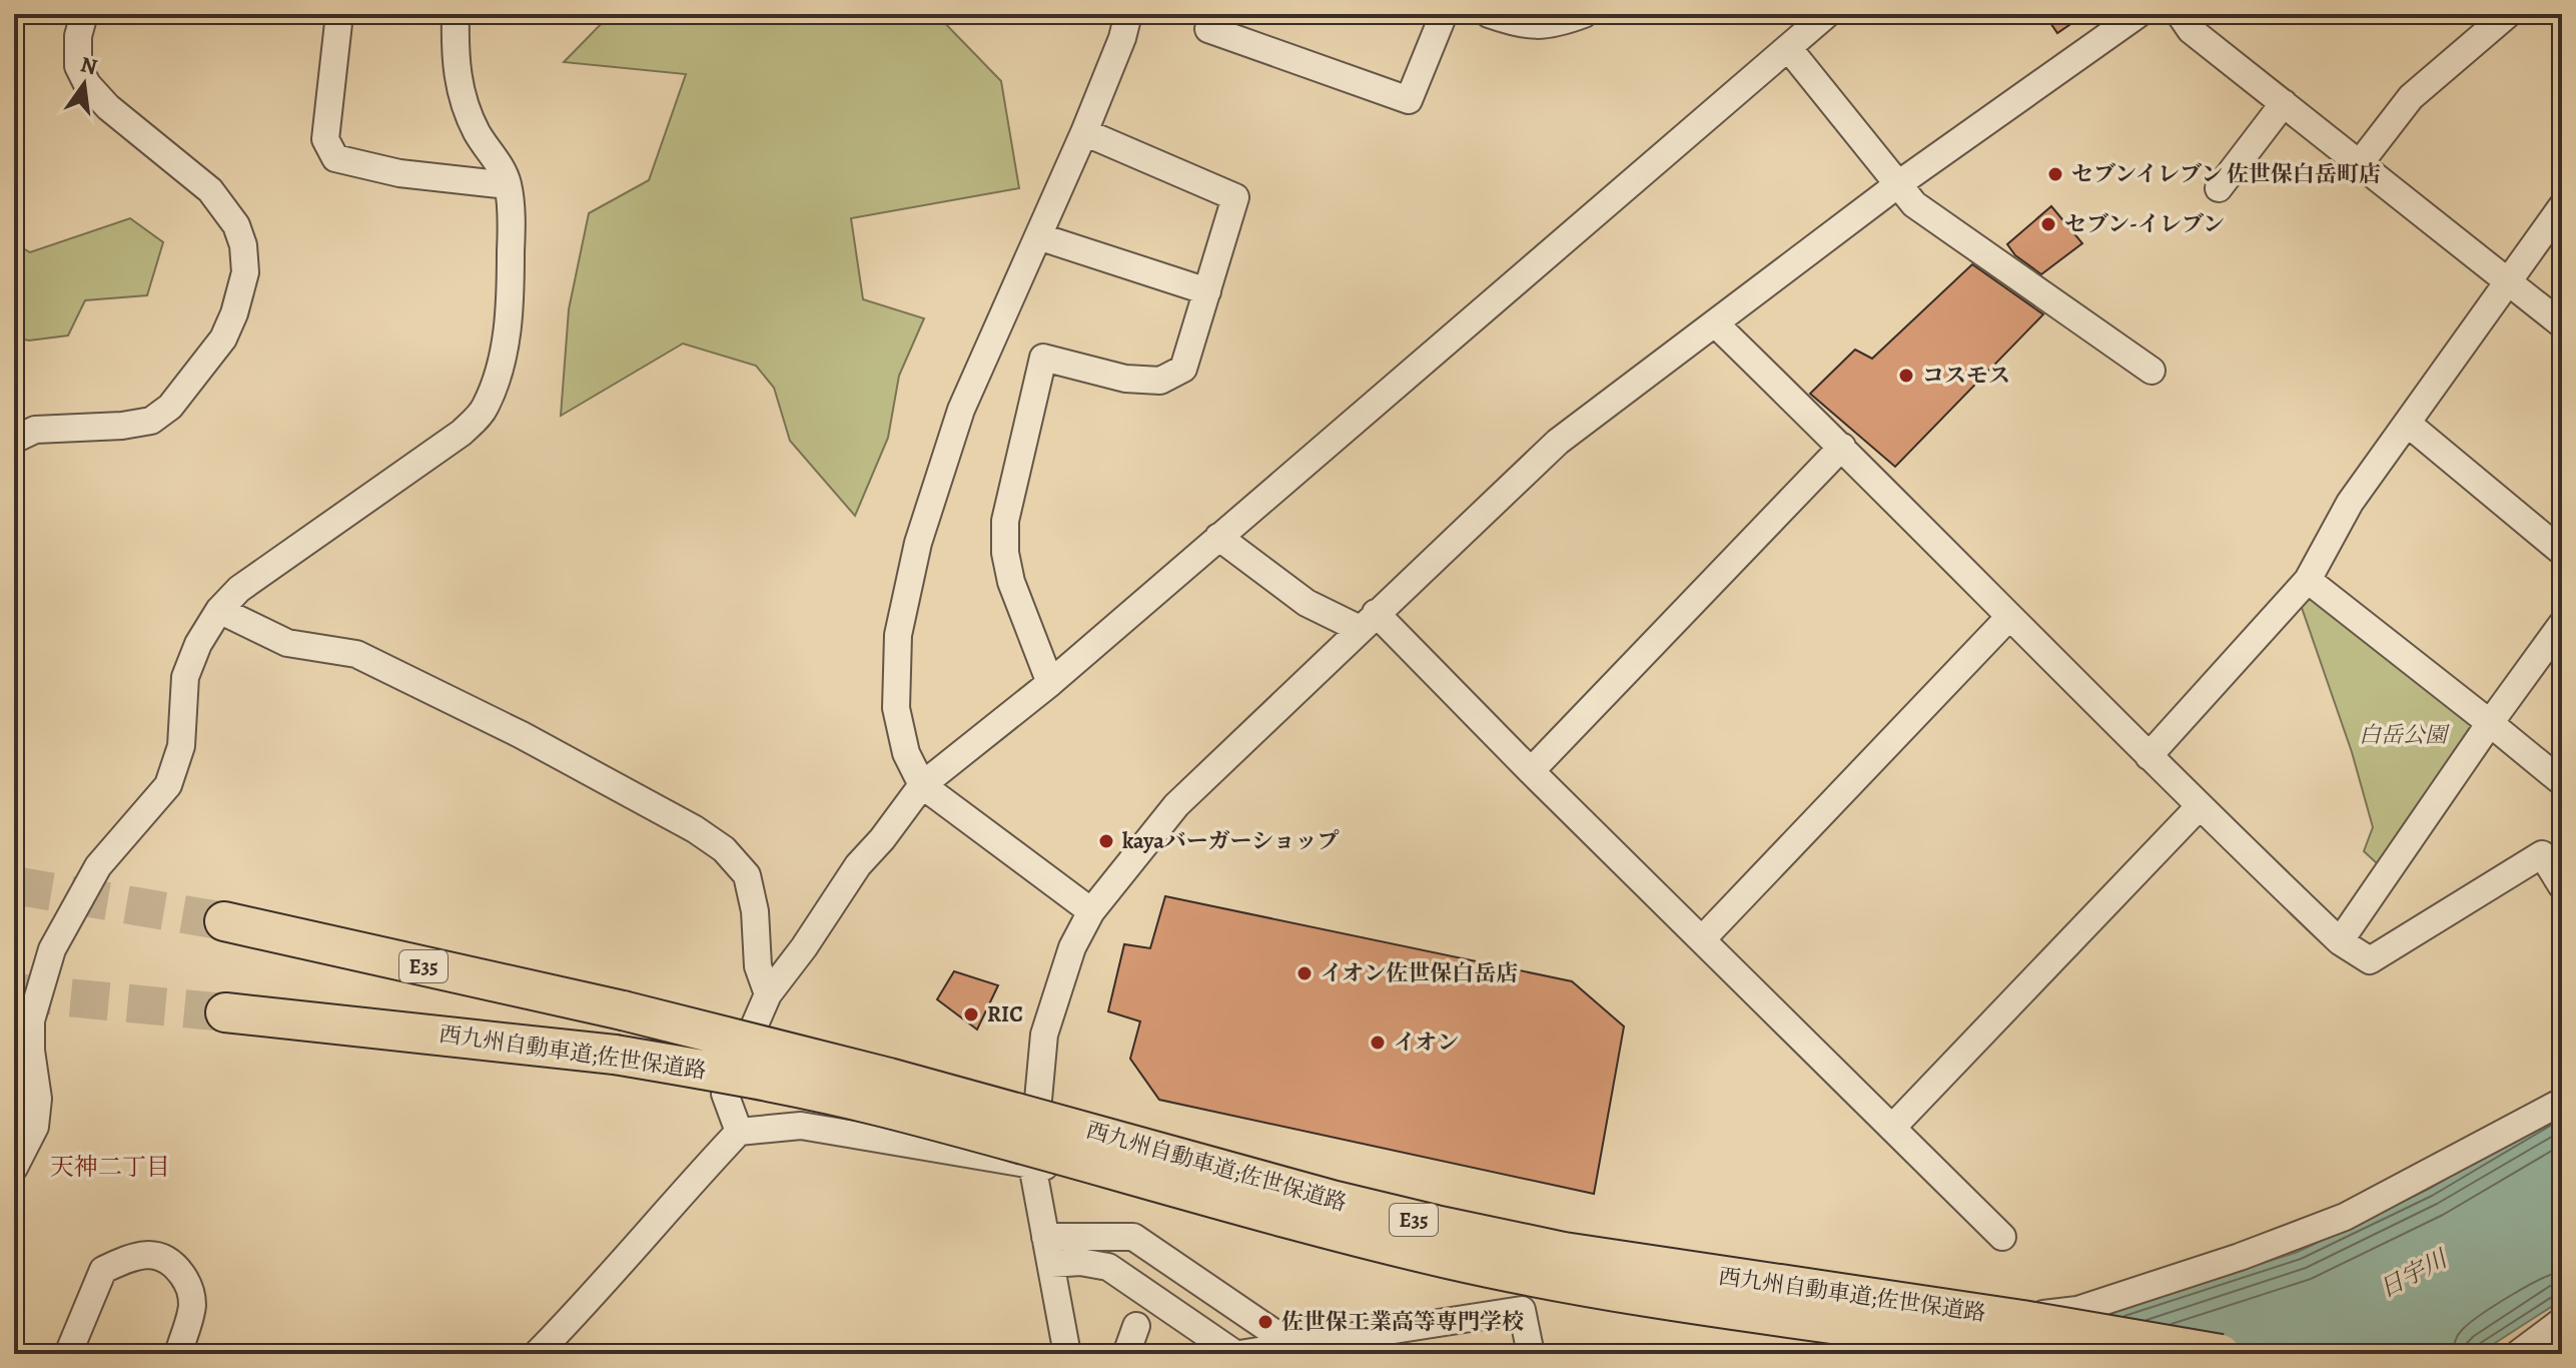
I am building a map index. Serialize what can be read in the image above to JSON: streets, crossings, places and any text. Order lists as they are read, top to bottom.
{
  "streets": {
    "highway": ["E35", "西九州自動車道;佐世保道路"]
  },
  "districts": ["天神二丁目"],
  "water": ["日宇川"],
  "parks": ["白岳公園"],
  "places": [
    "セブンイレブン 佐世保白岳町店",
    "セブン-イレブン",
    "コスモス",
    "kayaバーガーショップ",
    "イオン佐世保白岳店",
    "RIC",
    "イオン",
    "佐世保工業高等専門学校"
  ],
  "north": "top"
}
